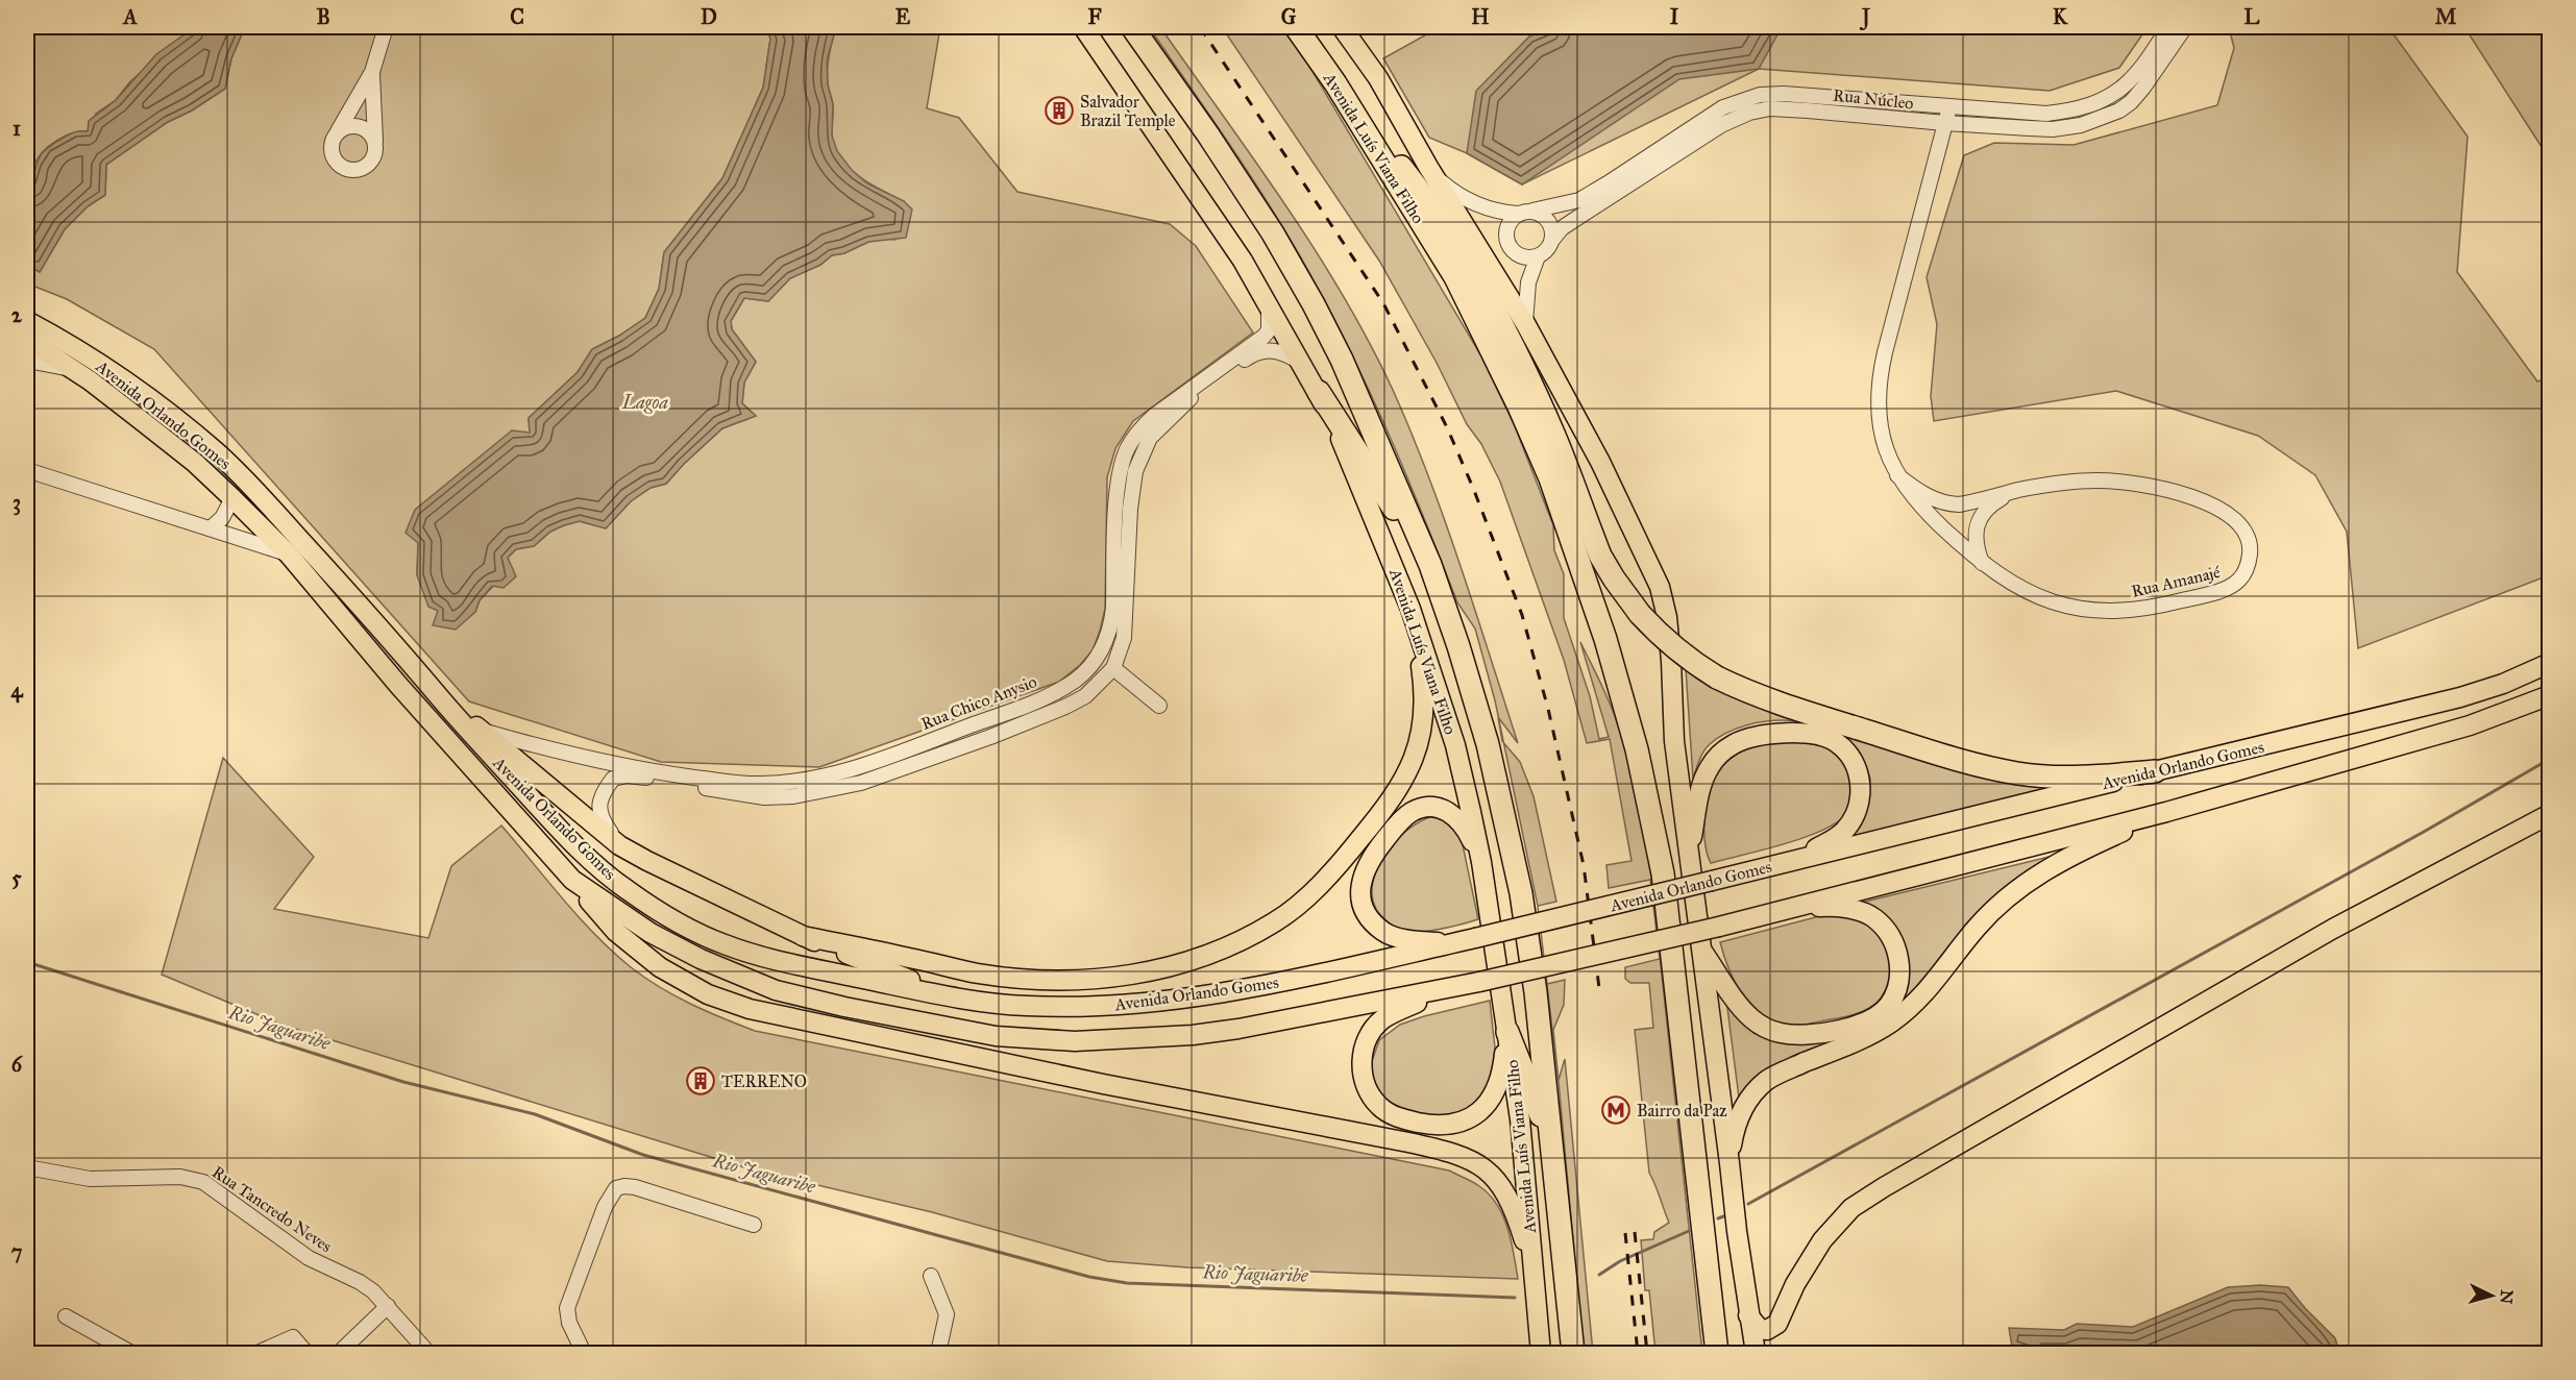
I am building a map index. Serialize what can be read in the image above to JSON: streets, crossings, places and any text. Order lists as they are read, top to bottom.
{
  "streets": {
    "highway": ["Avenida Luís Viana Filho"],
    "main road": ["Avenida Orlando Gomes"],
    "street": [
      "Rua Núcleo",
      "Rua Amanajé",
      "Rua Chico Anysio",
      "Rua Tancredo Neves"
    ]
  },
  "crossings": [
    ["Rua Núcleo", "Rua Amanajé"],
    ["Avenida Luís Viana Filho", "Rua Chico Anysio"]
  ],
  "water": ["Lagoa", "Rio Jaguaribe"],
  "places": {
    "building": ["Salvador Brazil Temple", "TERRENO"],
    "metro station": ["Bairro da Paz"]
  },
  "north": "right",
  "grid": {
    "columns": [
      "A",
      "B",
      "C",
      "D",
      "E",
      "F",
      "G",
      "H",
      "I",
      "J",
      "K",
      "L",
      "M"
    ],
    "rows": [
      "1",
      "2",
      "3",
      "4",
      "5",
      "6",
      "7"
    ]
  }
}
